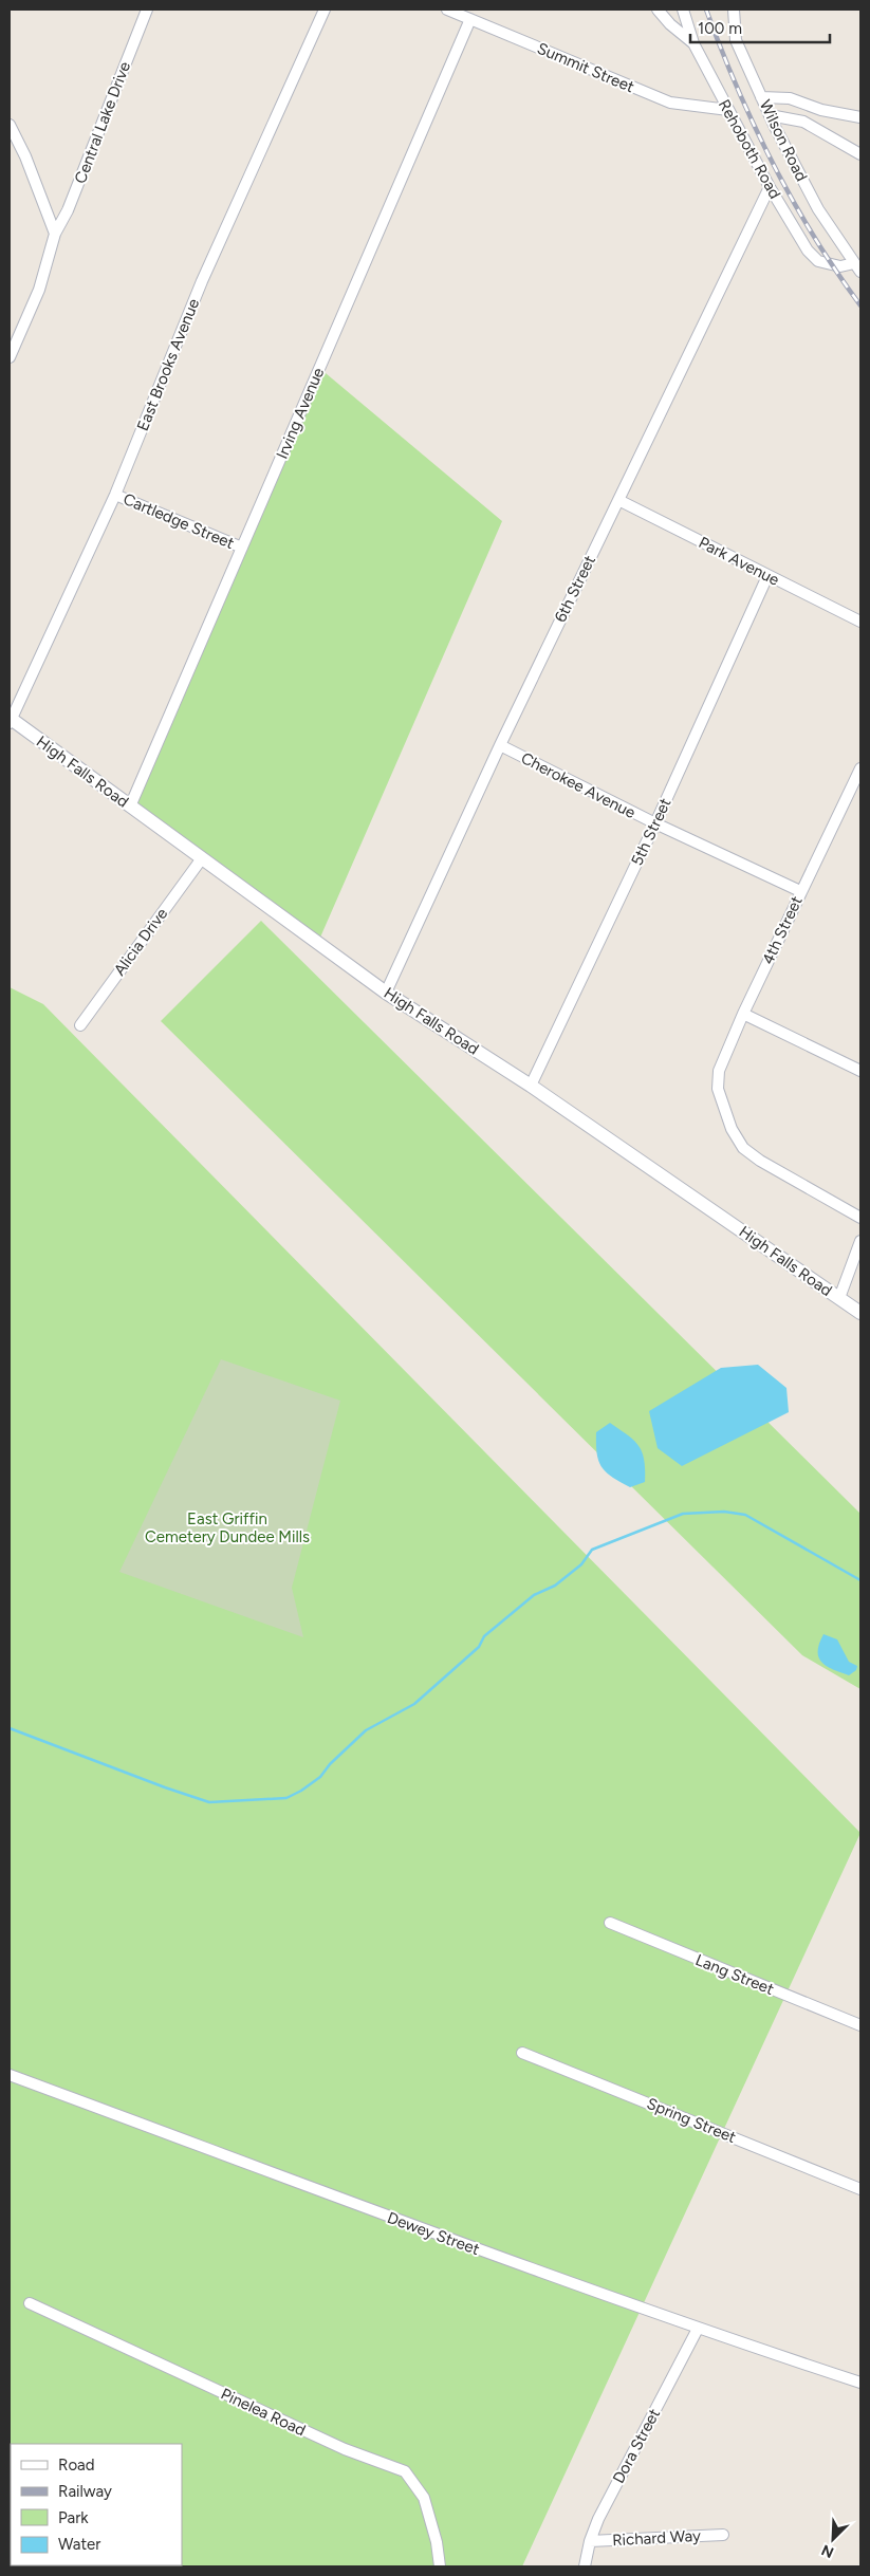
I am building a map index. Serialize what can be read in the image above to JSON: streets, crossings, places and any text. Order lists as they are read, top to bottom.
{
  "streets": {
    "street": [
      "Summit Street",
      "Central Lake Drive",
      "Wilson Road",
      "Rehoboth Road",
      "East Brooks Avenue",
      "Irving Avenue",
      "Cartledge Street",
      "Park Avenue",
      "6th Street",
      "High Falls Road",
      "Cherokee Avenue",
      "5th Street",
      "4th Street",
      "Alicia Drive",
      "Lang Street",
      "Spring Street",
      "Dewey Street",
      "Pinelea Road",
      "Dora Street",
      "Richard Way"
    ]
  },
  "crossings": [
    ["Summit Street", "Rehoboth Road"],
    ["Summit Street", "Irving Avenue"],
    ["Wilson Road", "Rehoboth Road"],
    ["Rehoboth Road", "6th Street"],
    ["East Brooks Avenue", "Cartledge Street"],
    ["East Brooks Avenue", "High Falls Road"],
    ["Irving Avenue", "Cartledge Street"],
    ["Irving Avenue", "High Falls Road"],
    ["Park Avenue", "6th Street"],
    ["Park Avenue", "5th Street"],
    ["6th Street", "High Falls Road"],
    ["6th Street", "Cherokee Avenue"],
    ["High Falls Road", "5th Street"],
    ["High Falls Road", "Alicia Drive"],
    ["Cherokee Avenue", "5th Street"],
    ["Cherokee Avenue", "4th Street"],
    ["Dewey Street", "Dora Street"],
    ["Dora Street", "Richard Way"]
  ],
  "parks": ["East Griffin Cemetery Dundee Mills"],
  "legend": [
    "Road",
    "Railway",
    "Park",
    "Water"
  ],
  "scale_bar": "100 m",
  "north": "bottom left"
}
